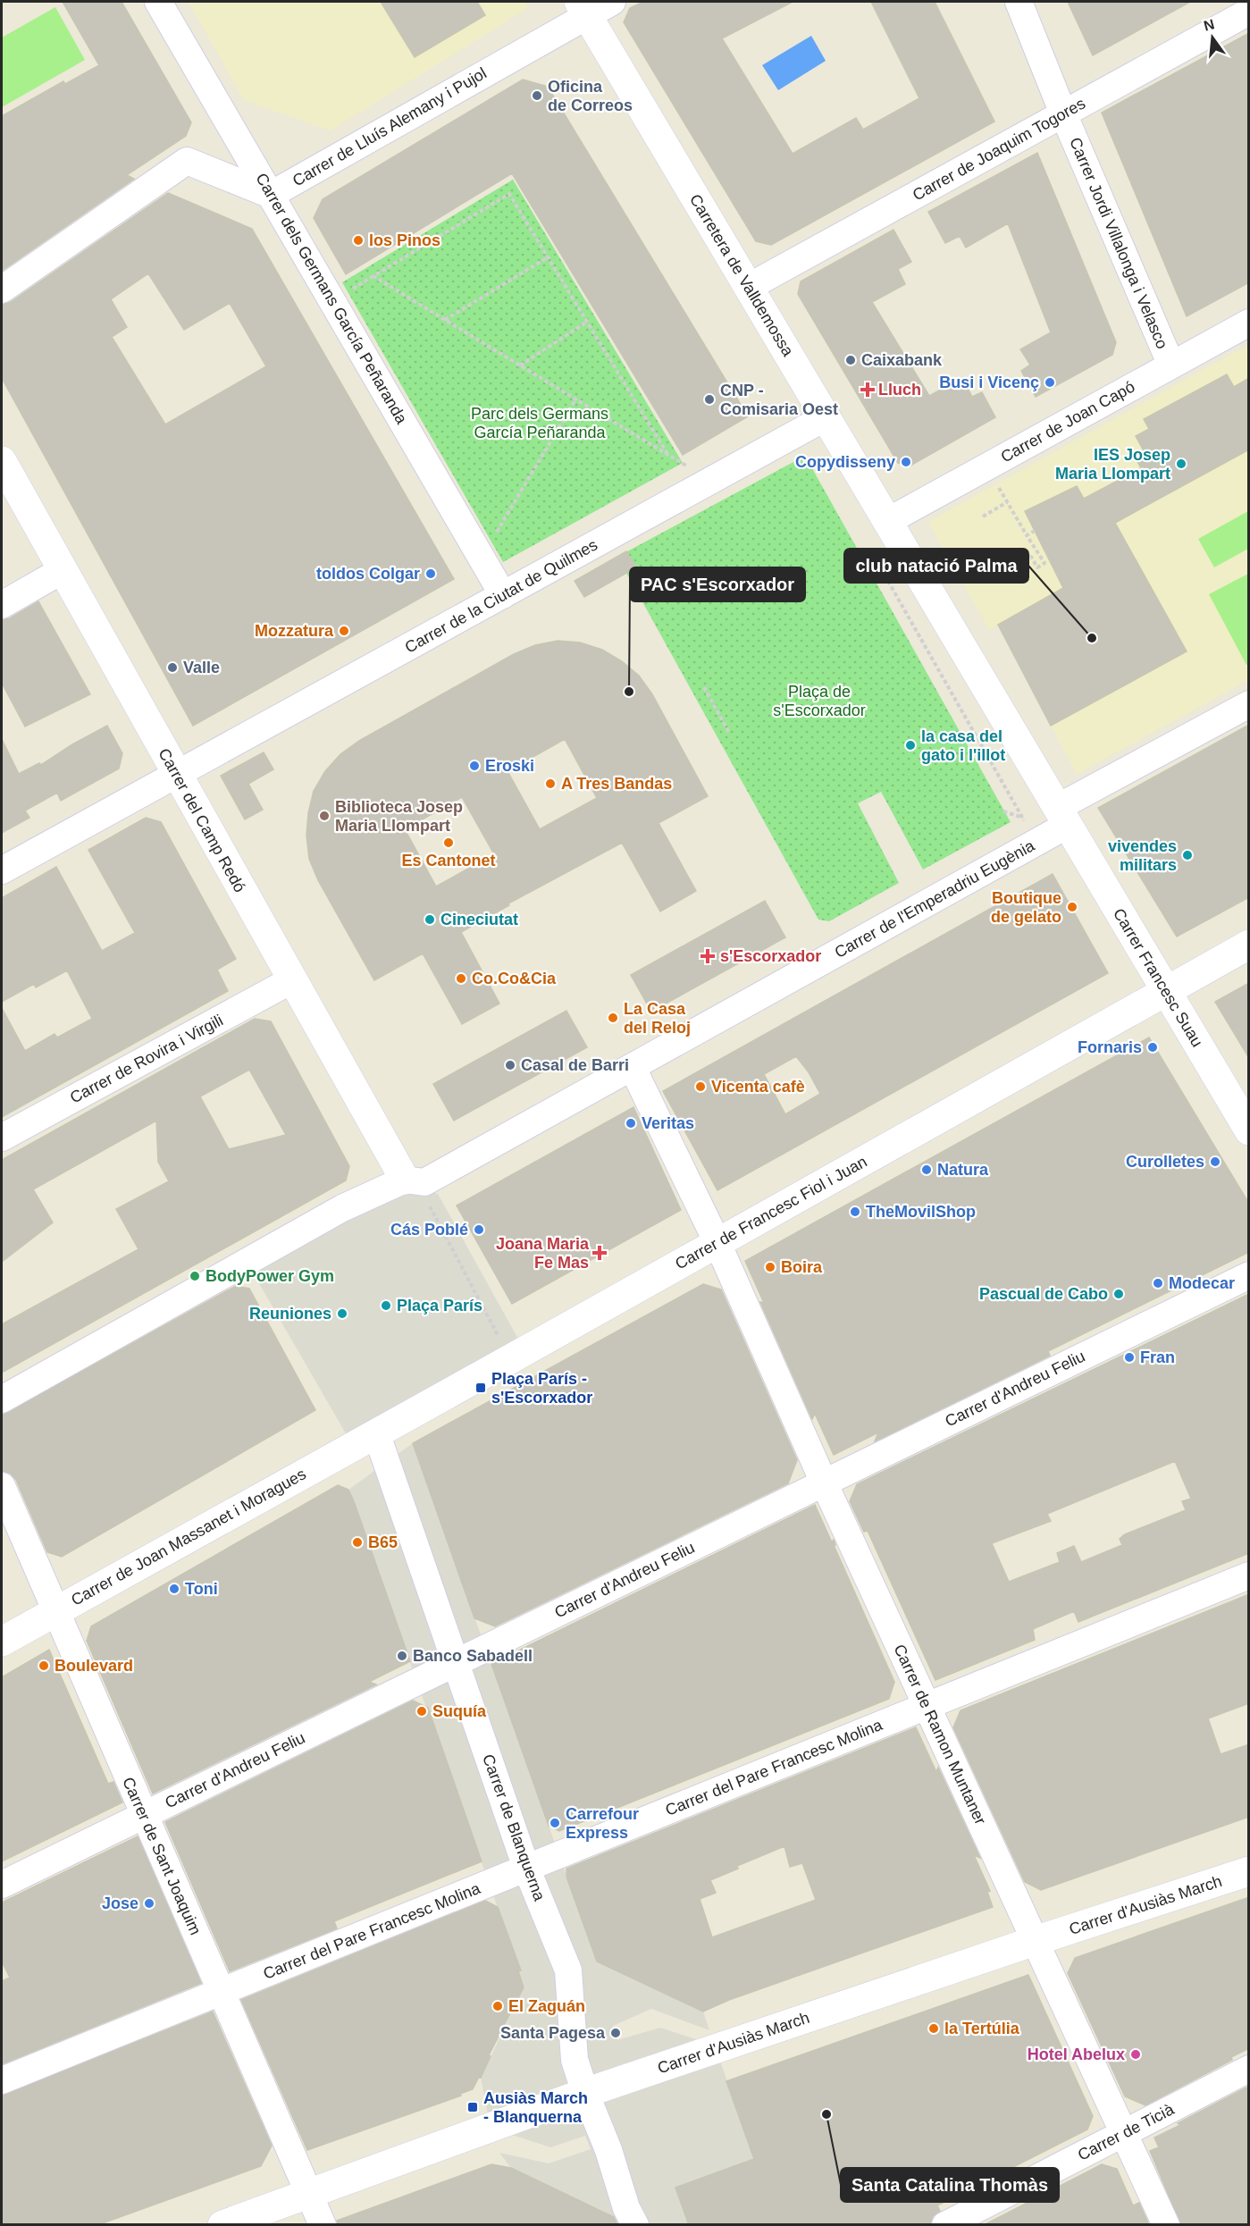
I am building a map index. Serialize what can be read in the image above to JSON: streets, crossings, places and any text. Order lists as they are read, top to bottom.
{
  "streets": {
    "street": [
      "Carrer de Lluís Alemany i Pujol",
      "Carrer de Joaquim Togores",
      "Carrer Jordi Villalonga i Velasco",
      "Carretera de Valldemossa",
      "Carrer dels Germans García Peñaranda",
      "Carrer de Joan Capó",
      "Carrer de la Ciutat de Quilmes",
      "Carrer del Camp Redó",
      "Carrer de l'Emperadriu Eugènia",
      "Carrer Francesc Suau",
      "Carrer de Rovira i Virgili",
      "Carrer de Francesc Fiol i Juan",
      "Carrer d'Andreu Feliu",
      "Carrer de Joan Massanet i Moragues",
      "Carrer de Ramon Muntaner",
      "Carrer del Pare Francesc Molina",
      "Carrer de Blanquerna",
      "Carrer de Sant Joaquim",
      "Carrer d'Ausiàs March",
      "Carrer de Ticià"
    ]
  },
  "crossings": [
    ["Carrer de Lluís Alemany i Pujol", "Carretera de Valldemossa"],
    ["Carrer de Lluís Alemany i Pujol", "Carrer dels Germans García Peñaranda"],
    ["Carrer de Joaquim Togores", "Carrer Jordi Villalonga i Velasco"],
    ["Carrer de Joaquim Togores", "Carretera de Valldemossa"],
    ["Carrer Jordi Villalonga i Velasco", "Carrer de Joan Capó"],
    ["Carretera de Valldemossa", "Carrer de Joan Capó"],
    ["Carretera de Valldemossa", "Carrer de la Ciutat de Quilmes"],
    ["Carretera de Valldemossa", "Carrer de l'Emperadriu Eugènia"],
    ["Carretera de Valldemossa", "Carrer Francesc Suau"],
    ["Carrer dels Germans García Peñaranda", "Carrer de la Ciutat de Quilmes"],
    ["Carrer de la Ciutat de Quilmes", "Carrer del Camp Redó"],
    ["Carrer del Camp Redó", "Carrer de l'Emperadriu Eugènia"],
    ["Carrer del Camp Redó", "Carrer de Rovira i Virgili"],
    ["Carrer de l'Emperadriu Eugènia", "Carrer Francesc Suau"],
    ["Carrer Francesc Suau", "Carrer de Francesc Fiol i Juan"],
    ["Carrer de Francesc Fiol i Juan", "Carrer de Joan Massanet i Moragues"],
    ["Carrer de Francesc Fiol i Juan", "Carrer de Ramon Muntaner"],
    ["Carrer de Francesc Fiol i Juan", "Carrer de Blanquerna"],
    ["Carrer d'Andreu Feliu", "Carrer de Ramon Muntaner"],
    ["Carrer d'Andreu Feliu", "Carrer de Blanquerna"],
    ["Carrer d'Andreu Feliu", "Carrer de Sant Joaquim"],
    ["Carrer de Joan Massanet i Moragues", "Carrer de Blanquerna"],
    ["Carrer de Joan Massanet i Moragues", "Carrer de Sant Joaquim"],
    ["Carrer de Ramon Muntaner", "Carrer del Pare Francesc Molina"],
    ["Carrer de Ramon Muntaner", "Carrer d'Ausiàs March"],
    ["Carrer de Ramon Muntaner", "Carrer de Ticià"],
    ["Carrer del Pare Francesc Molina", "Carrer de Blanquerna"],
    ["Carrer del Pare Francesc Molina", "Carrer de Sant Joaquim"],
    ["Carrer de Blanquerna", "Carrer d'Ausiàs March"],
    ["Carrer de Sant Joaquim", "Carrer d'Ausiàs March"]
  ],
  "parks": ["Parc dels Germans García Peñaranda", "Plaça de s'Escorxador"],
  "places": {
    "other": [
      "Oficina de Correos",
      "los Pinos",
      "Caixabank",
      "Busi i Vicenç",
      "CNP - Comisaria Oest",
      "Copydisseny",
      "IES Josep Maria Llompart",
      "toldos Colgar",
      "Mozzatura",
      "club natació Palma",
      "Valle",
      "PAC s'Escorxador",
      "la casa del gato i l'illot",
      "Eroski",
      "A Tres Bandas",
      "Biblioteca Josep Maria Llompart",
      "Es Cantonet",
      "vivendes militars",
      "Boutique de gelato",
      "Cineciutat",
      "Co.Co&Cia",
      "La Casa del Reloj",
      "Fornaris",
      "Casal de Barri",
      "Vicenta cafè",
      "Veritas",
      "Curolletes",
      "Natura",
      "TheMovilShop",
      "Cás Poblé",
      "Boira",
      "BodyPower Gym",
      "Modecar",
      "Pascual de Cabo",
      "Plaça París",
      "Reuniones",
      "Fran",
      "B65",
      "Toni",
      "Banco Sabadell",
      "Boulevard",
      "Suquía",
      "Carrefour Express",
      "Jose",
      "El Zaguán",
      "la Tertúlia",
      "Santa Pagesa",
      "Hotel Abelux",
      "Santa Catalina Thomàs"
    ],
    "health": ["Lluch", "s'Escorxador", "Joana Maria Fe Mas"],
    "transit": ["Plaça París - s'Escorxador", "Ausiàs March - Blanquerna"]
  },
  "north": "top"
}
